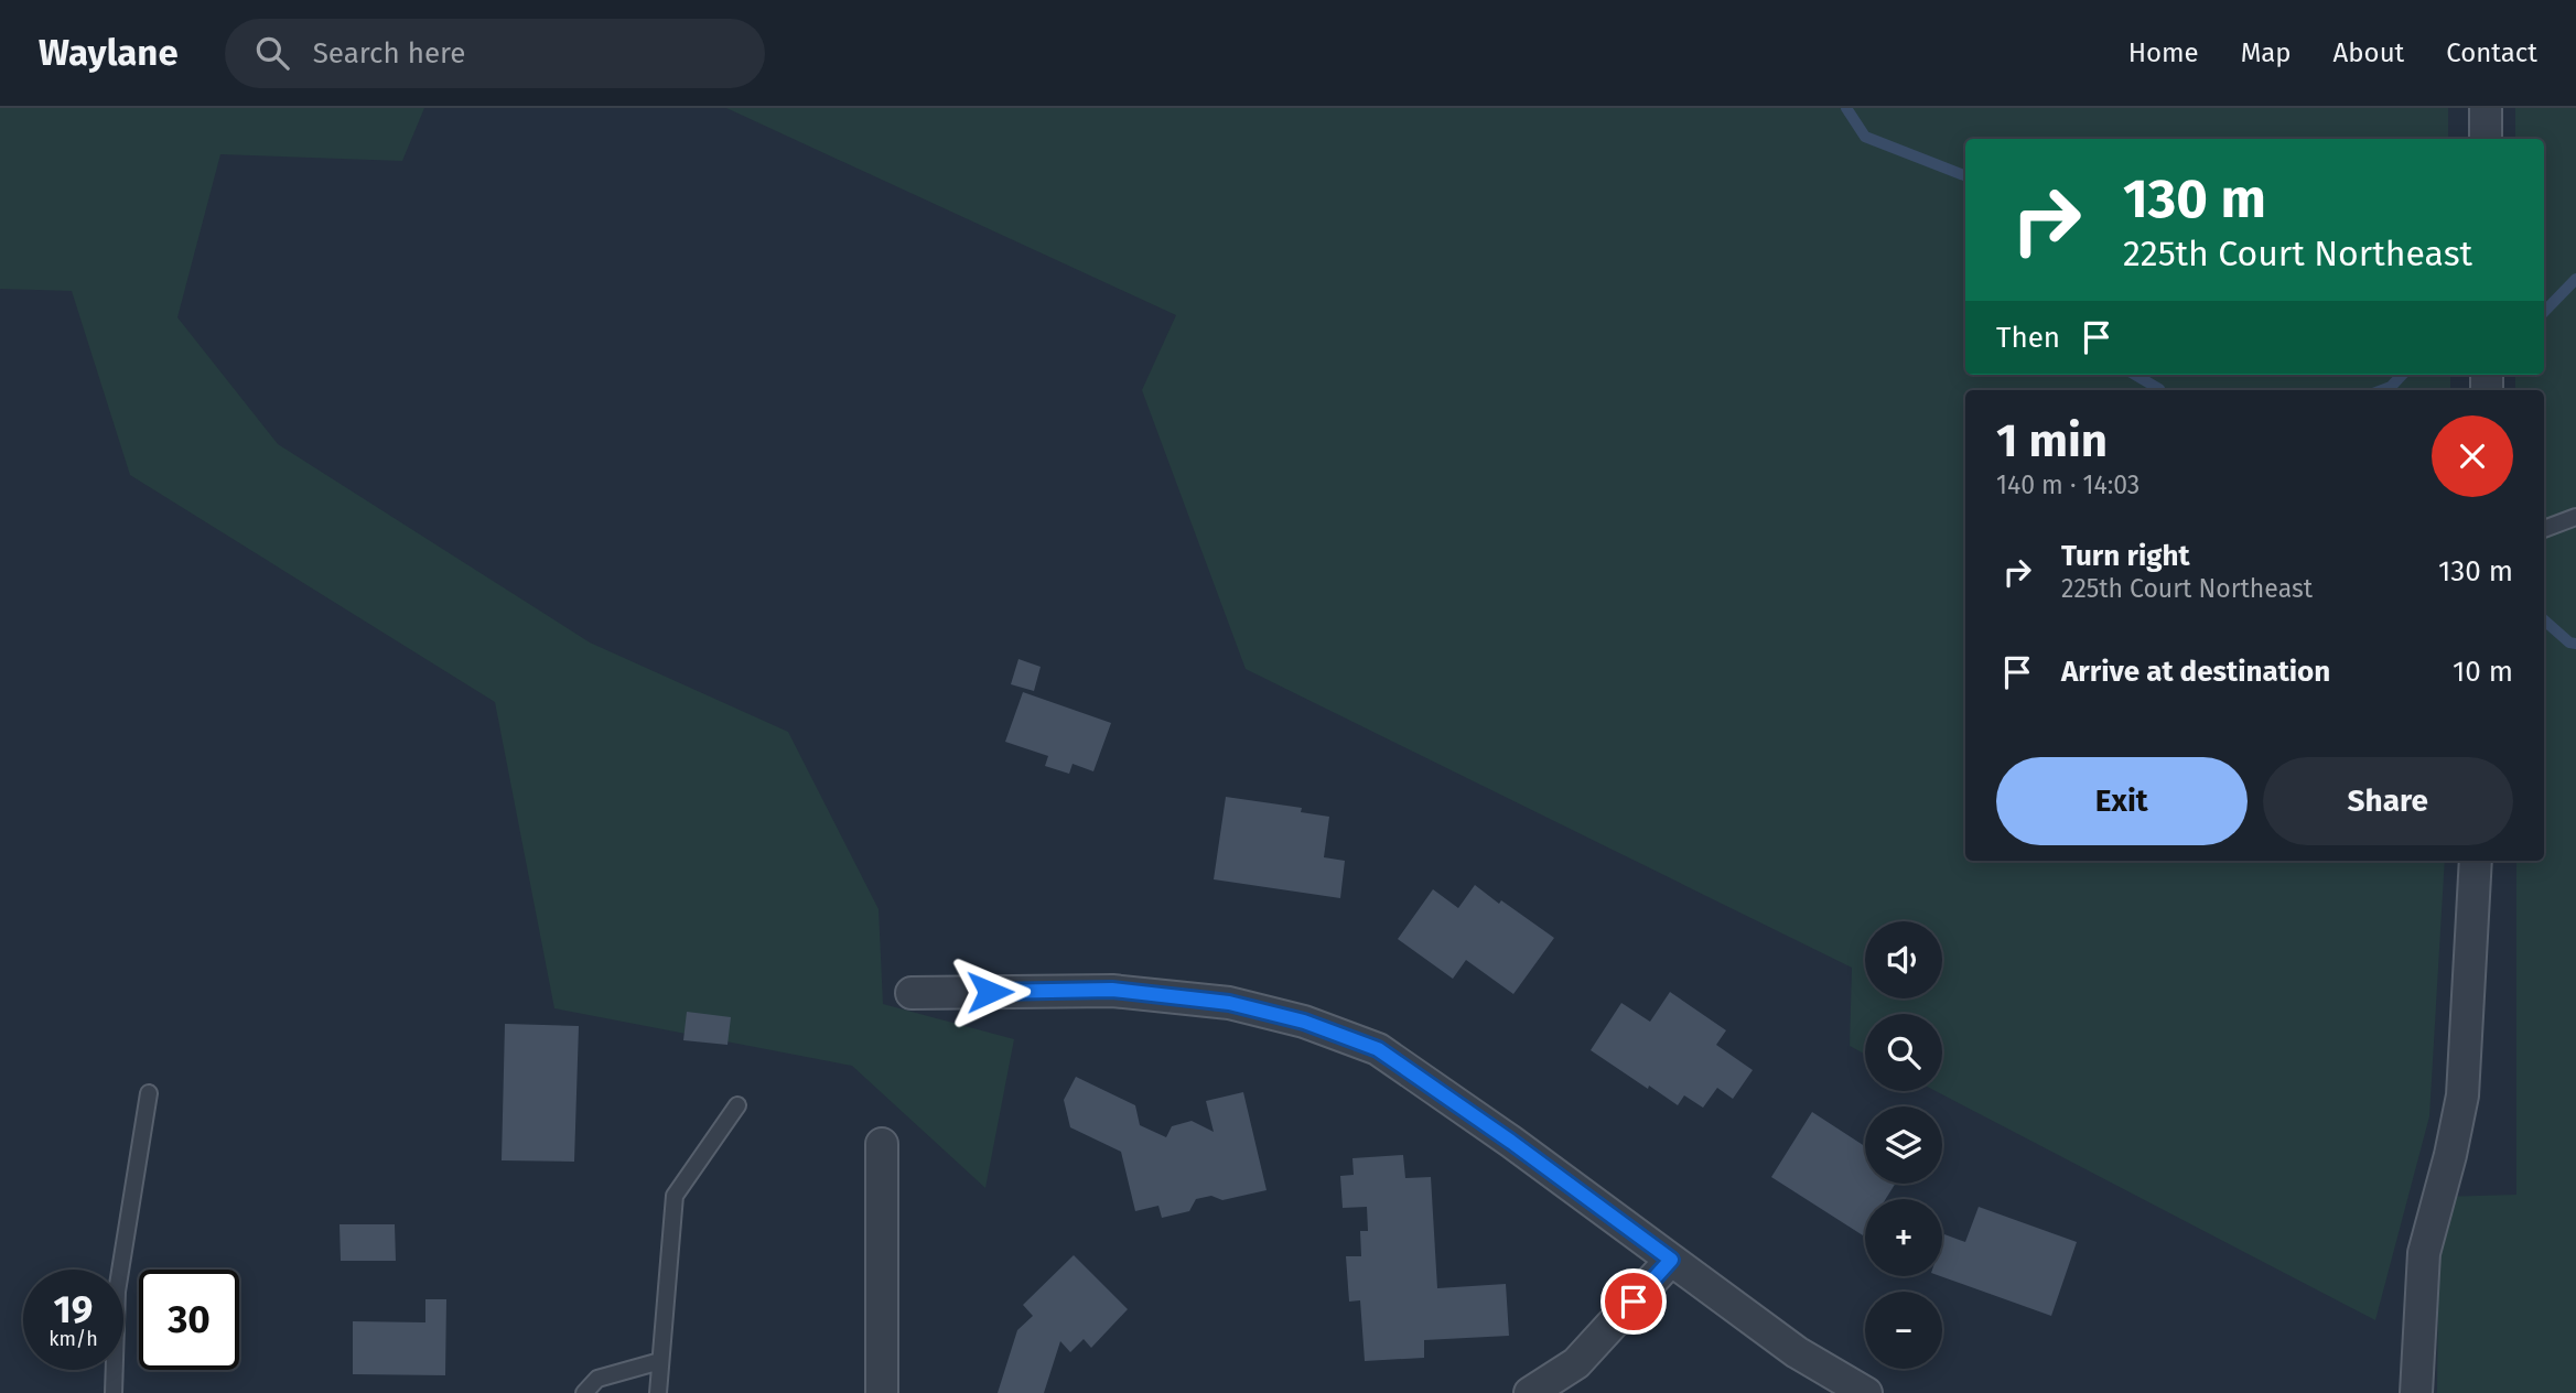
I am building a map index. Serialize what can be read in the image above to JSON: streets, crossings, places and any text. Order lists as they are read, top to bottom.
{
  "page": {
    "header": "Waylane",
    "search": "Search here",
    "nav": [
      "Home",
      "Map",
      "About",
      "Contact"
    ],
    "turn": ["130 m", "225th Court Northeast"],
    "then": "Then",
    "heading": ["1 min", "140 m · 14:03"],
    "list": [
      {
        "name": "Turn right",
        "note": "225th Court Northeast",
        "value": "130 m"
      },
      {
        "name": "Arrive at destination",
        "value": "10 m"
      }
    ],
    "buttons": ["Exit", "Share"],
    "map_buttons": ["+", "−"],
    "speed": "19 km/h",
    "limit": "30"
  }
}
